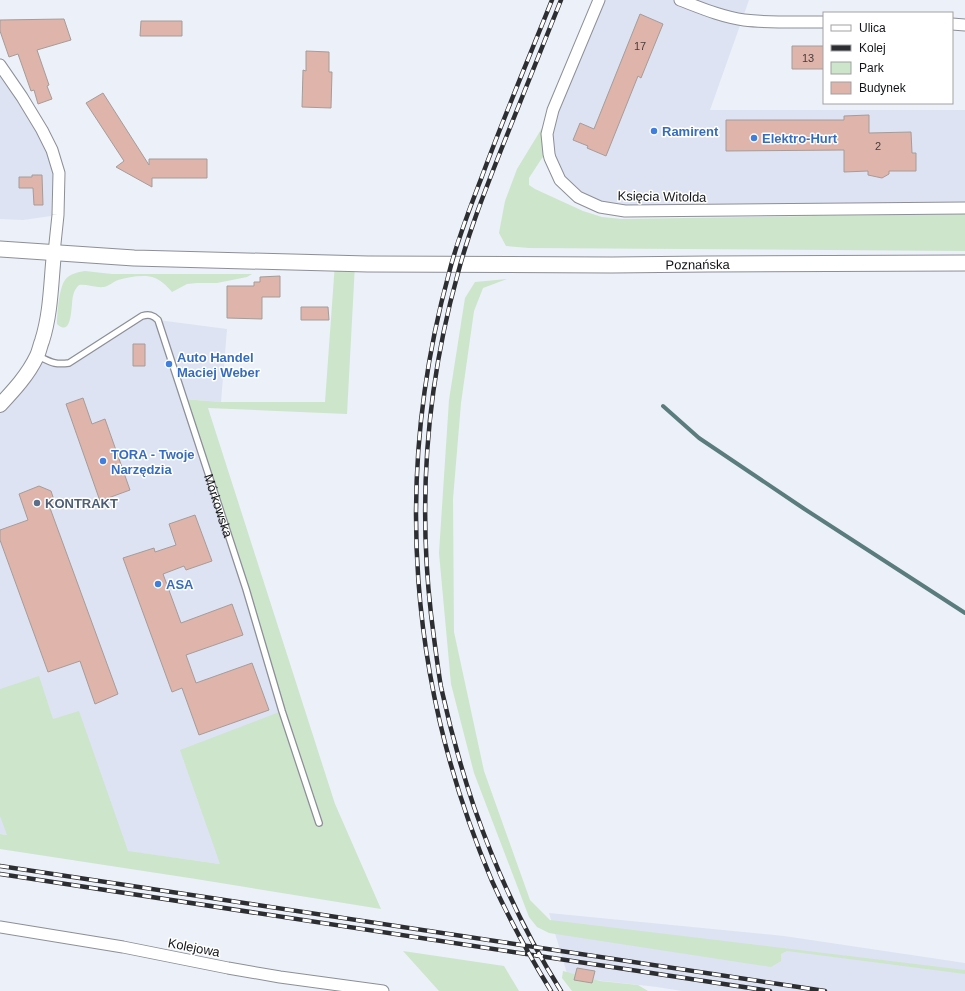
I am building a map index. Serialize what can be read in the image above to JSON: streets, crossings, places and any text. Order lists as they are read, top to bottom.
{
  "streets": {
    "main road": ["Poznańska"],
    "street": ["Księcia Witolda", "Kolejowa"],
    "lane": ["Mórkowska"]
  },
  "places": [
    "Ramirent",
    "Elektro-Hurt",
    "Auto Handel Maciej Weber",
    "TORA - Twoje Narzędzia",
    "KONTRAKT",
    "ASA"
  ],
  "house_numbers": ["17", "13", "2"],
  "legend": [
    "Ulica",
    "Kolej",
    "Park",
    "Budynek"
  ]
}
